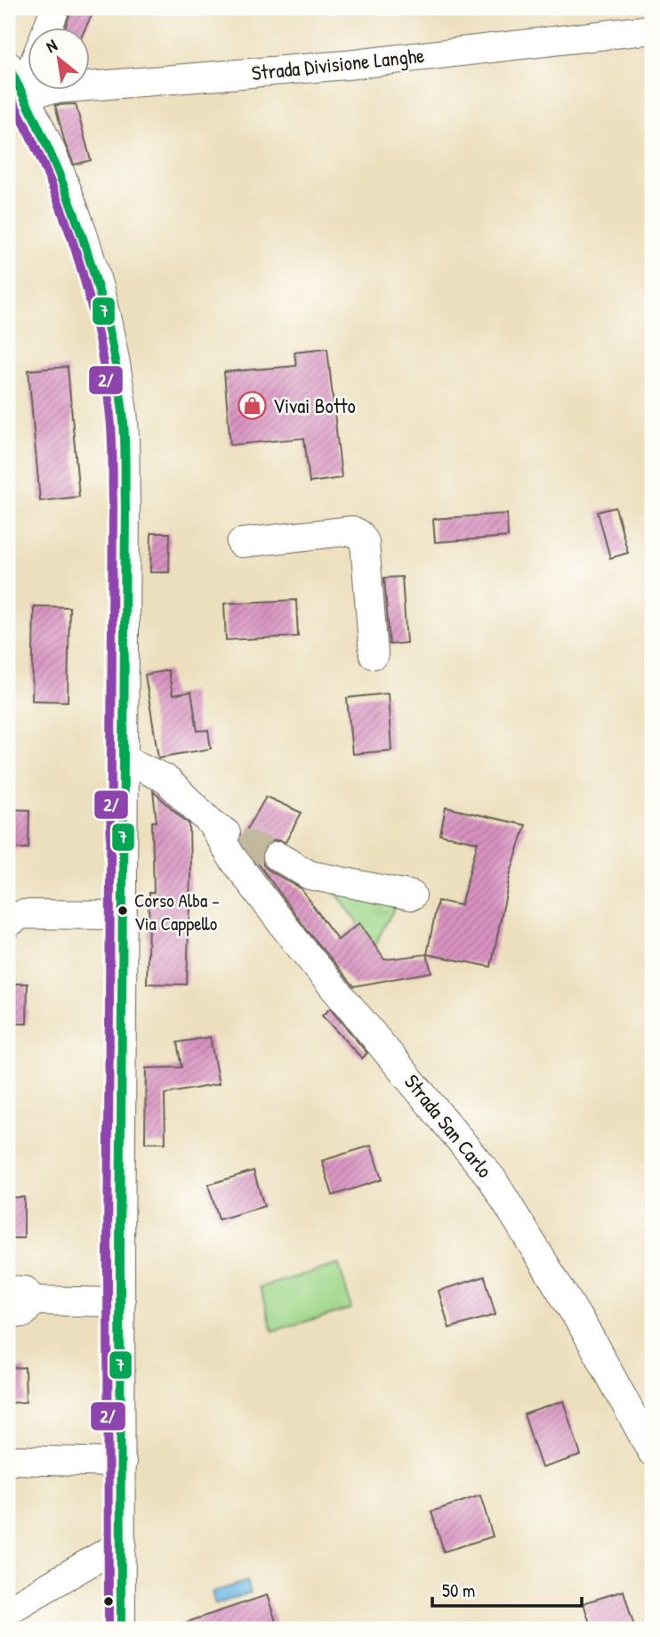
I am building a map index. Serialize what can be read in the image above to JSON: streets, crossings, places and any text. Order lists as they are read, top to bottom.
{
  "streets": {
    "street": ["Strada Divisione Langhe", "Strada San Carlo"]
  },
  "places": {
    "shop": ["Vivai Botto"],
    "other": ["Corso Alba – Via Cappello"]
  },
  "lines": ["transit line 7", "transit line 2/"],
  "scale_bar": "50 m",
  "north": "top left"
}
